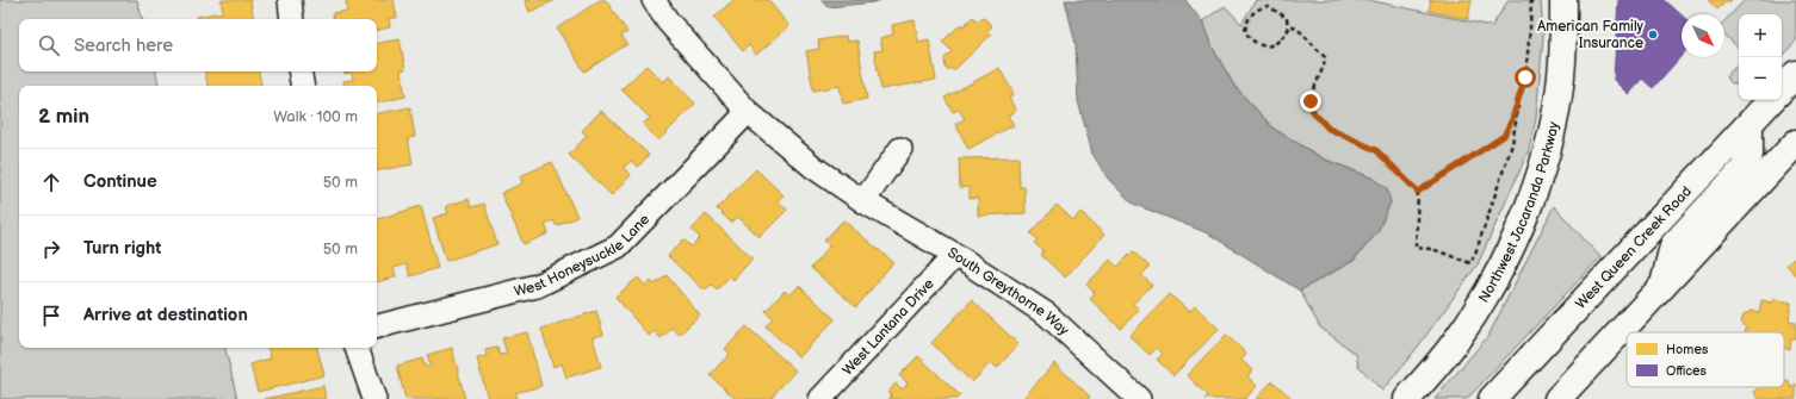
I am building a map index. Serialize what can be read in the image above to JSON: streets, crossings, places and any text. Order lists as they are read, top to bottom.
{
  "streets": {
    "main road": ["Northwest Jacaranda Parkway", "West Queen Creek Road"],
    "street": ["West Honeysuckle Lane", "South Greythorne Way", "West Lantana Drive"]
  },
  "crossings": [
    ["West Honeysuckle Lane", "South Greythorne Way"],
    ["South Greythorne Way", "West Lantana Drive"]
  ],
  "places": ["American Family Insurance"],
  "legend": ["Homes", "Offices"],
  "north": "bottom right",
  "page": {
    "map_buttons": ["+", "−"],
    "search": "Search here",
    "heading": ["2 min", "Walk · 100 m"],
    "list": [
      ["Continue", "50 m"],
      ["Turn right", "50 m"],
      "Arrive at destination"
    ]
  }
}
